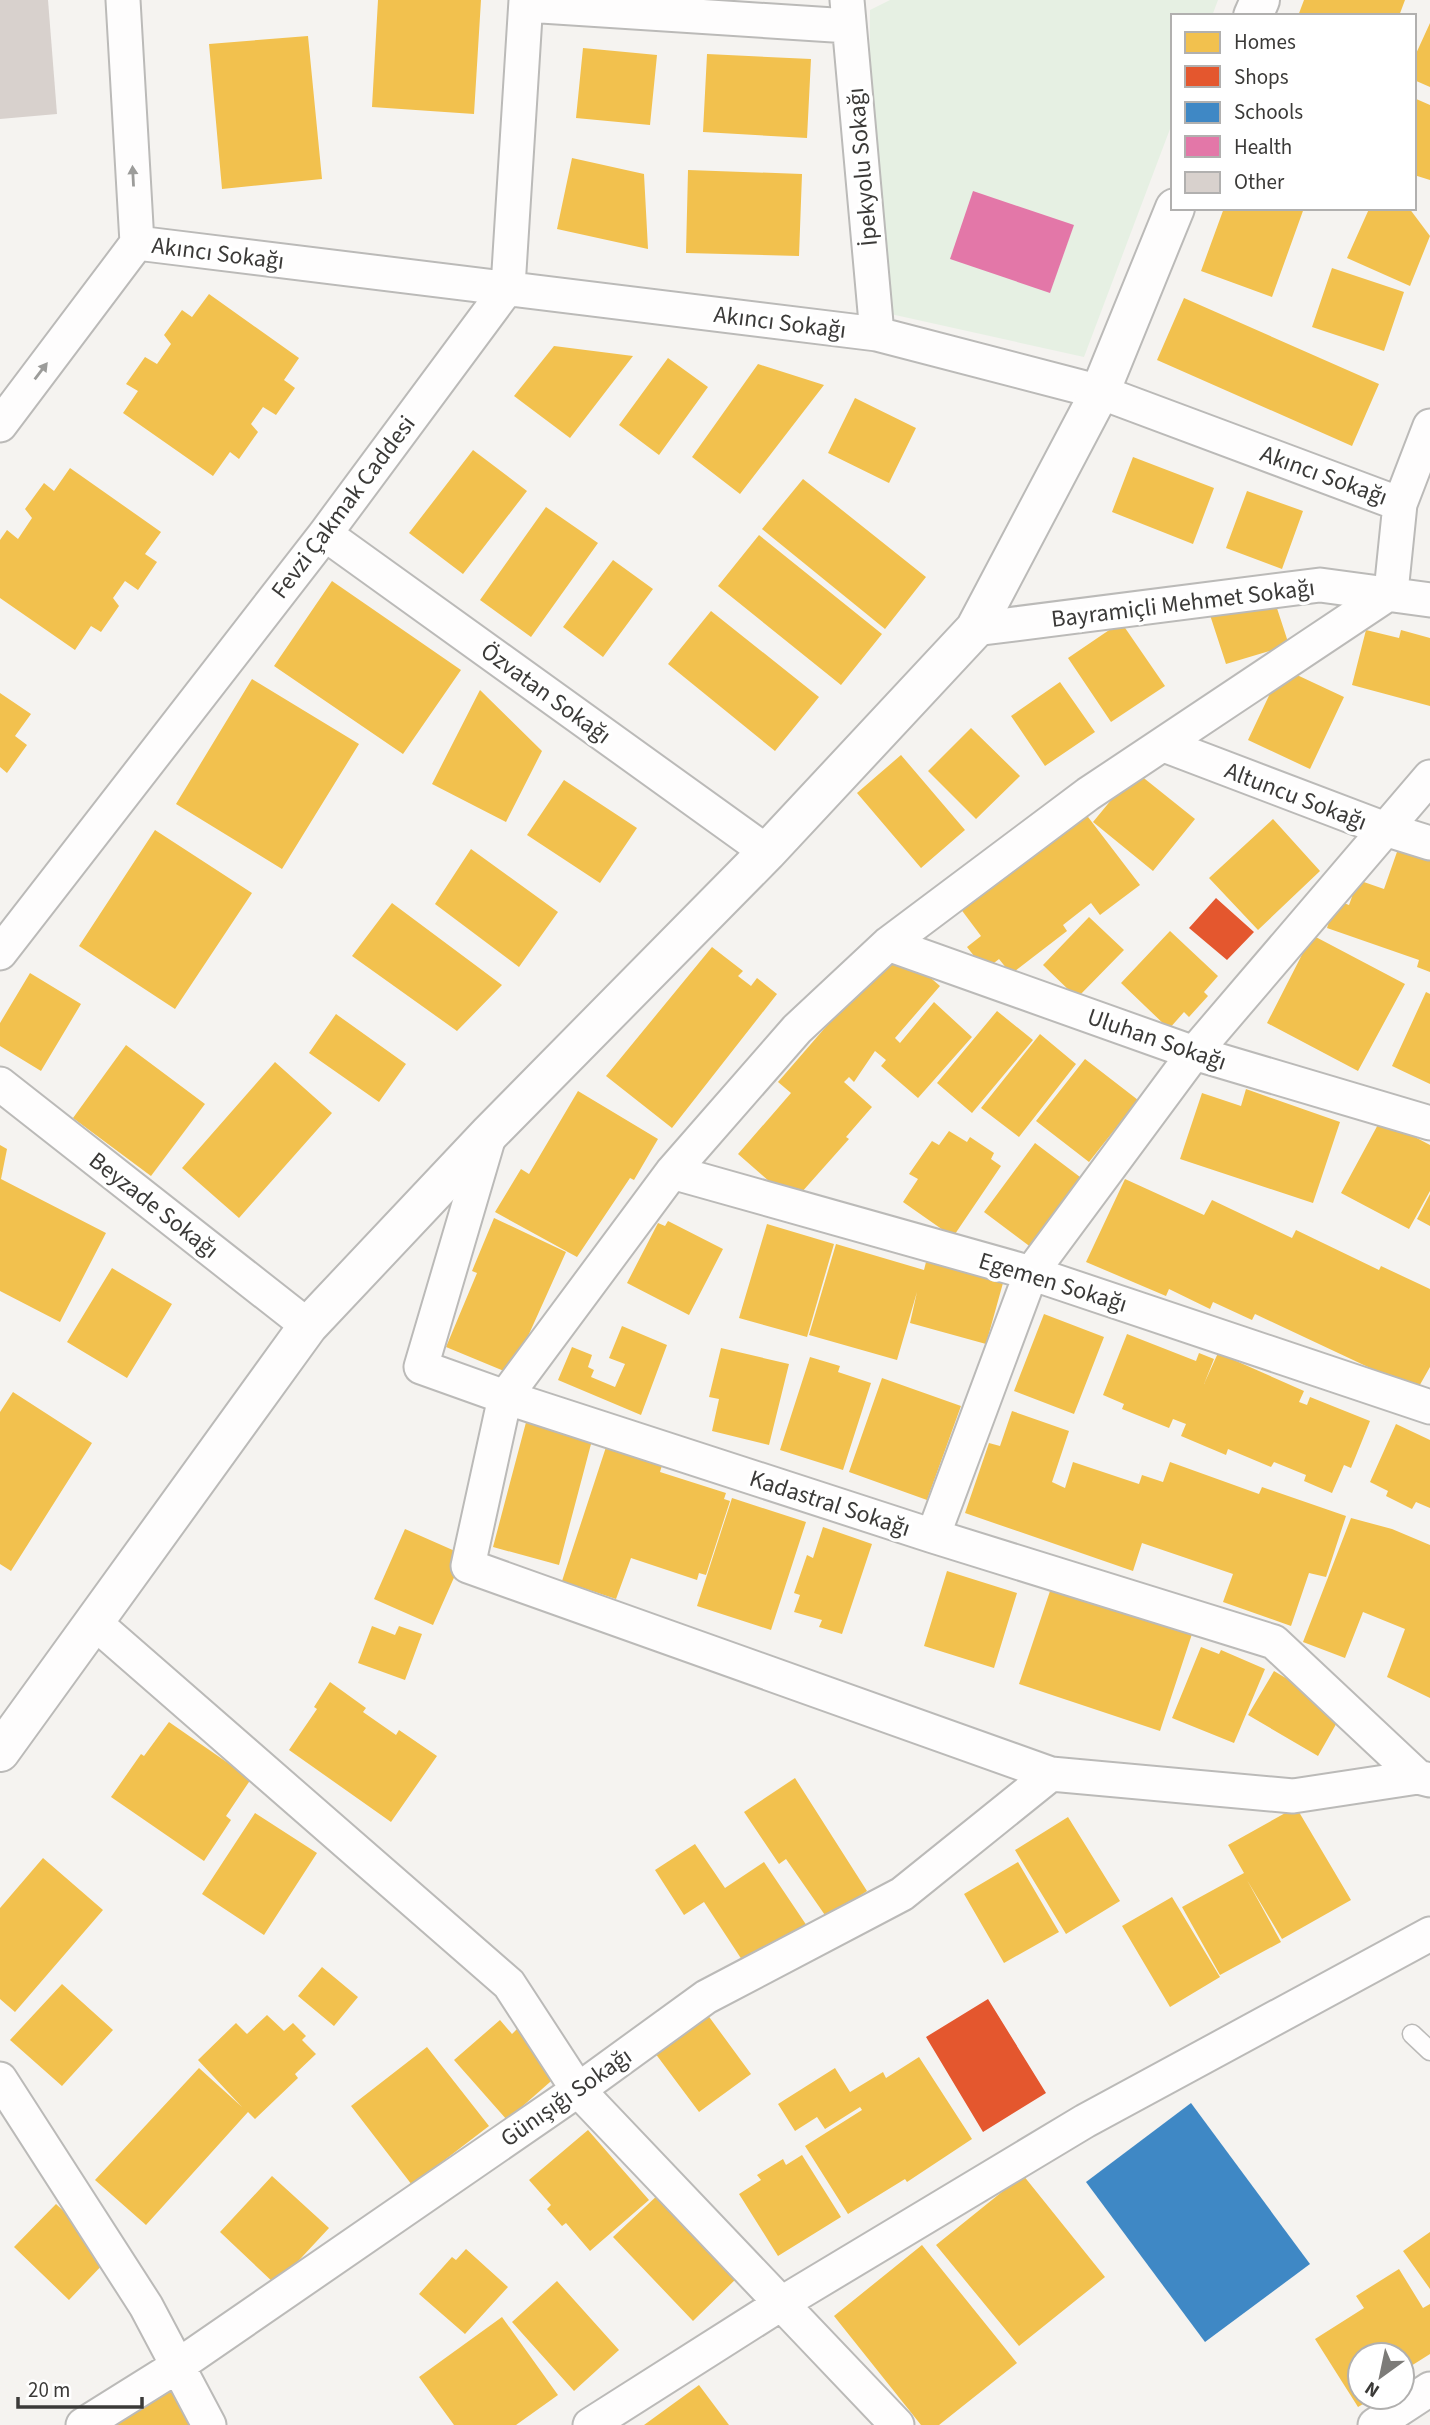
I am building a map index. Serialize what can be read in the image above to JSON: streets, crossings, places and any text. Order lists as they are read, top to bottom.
{
  "streets": {
    "street": [
      "İpekyolu Sokağı",
      "Akıncı Sokağı",
      "Fevzi Çakmak Caddesi",
      "Bayramiçli Mehmet Sokağı",
      "Özvatan Sokağı",
      "Altuncu Sokağı",
      "Uluhan Sokağı",
      "Beyzade Sokağı",
      "Egemen Sokağı",
      "Kadastral Sokağı",
      "Günışığı Sokağı"
    ]
  },
  "crossings": [
    ["İpekyolu Sokağı", "Akıncı Sokağı"],
    ["Akıncı Sokağı", "Fevzi Çakmak Caddesi"],
    ["Fevzi Çakmak Caddesi", "Özvatan Sokağı"]
  ],
  "legend": [
    "Homes",
    "Shops",
    "Schools",
    "Health",
    "Other"
  ],
  "scale_bar": "20 m",
  "north": "bottom left"
}
